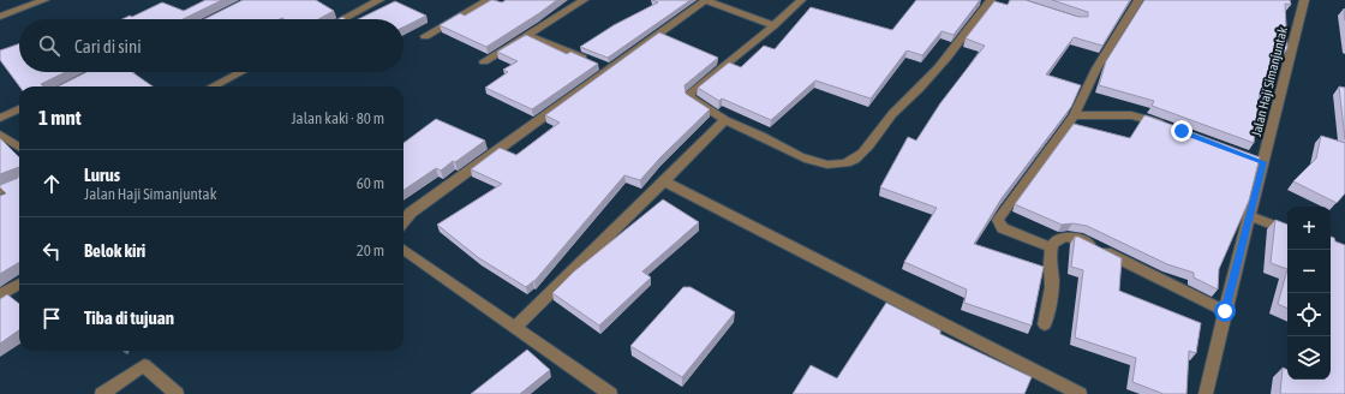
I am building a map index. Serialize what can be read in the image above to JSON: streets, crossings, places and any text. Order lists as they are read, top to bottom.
{
  "streets": {
    "street": ["Jalan Haji Simanjuntak"]
  },
  "page": {
    "search": "Cari di sini",
    "heading": ["1 mnt", "Jalan kaki · 80 m"],
    "list": [
      ["Lurus", "Jalan Haji Simanjuntak", "60 m"],
      ["Belok kiri", "20 m"],
      "Tiba di tujuan"
    ],
    "map_buttons": ["+", "−"]
  }
}
